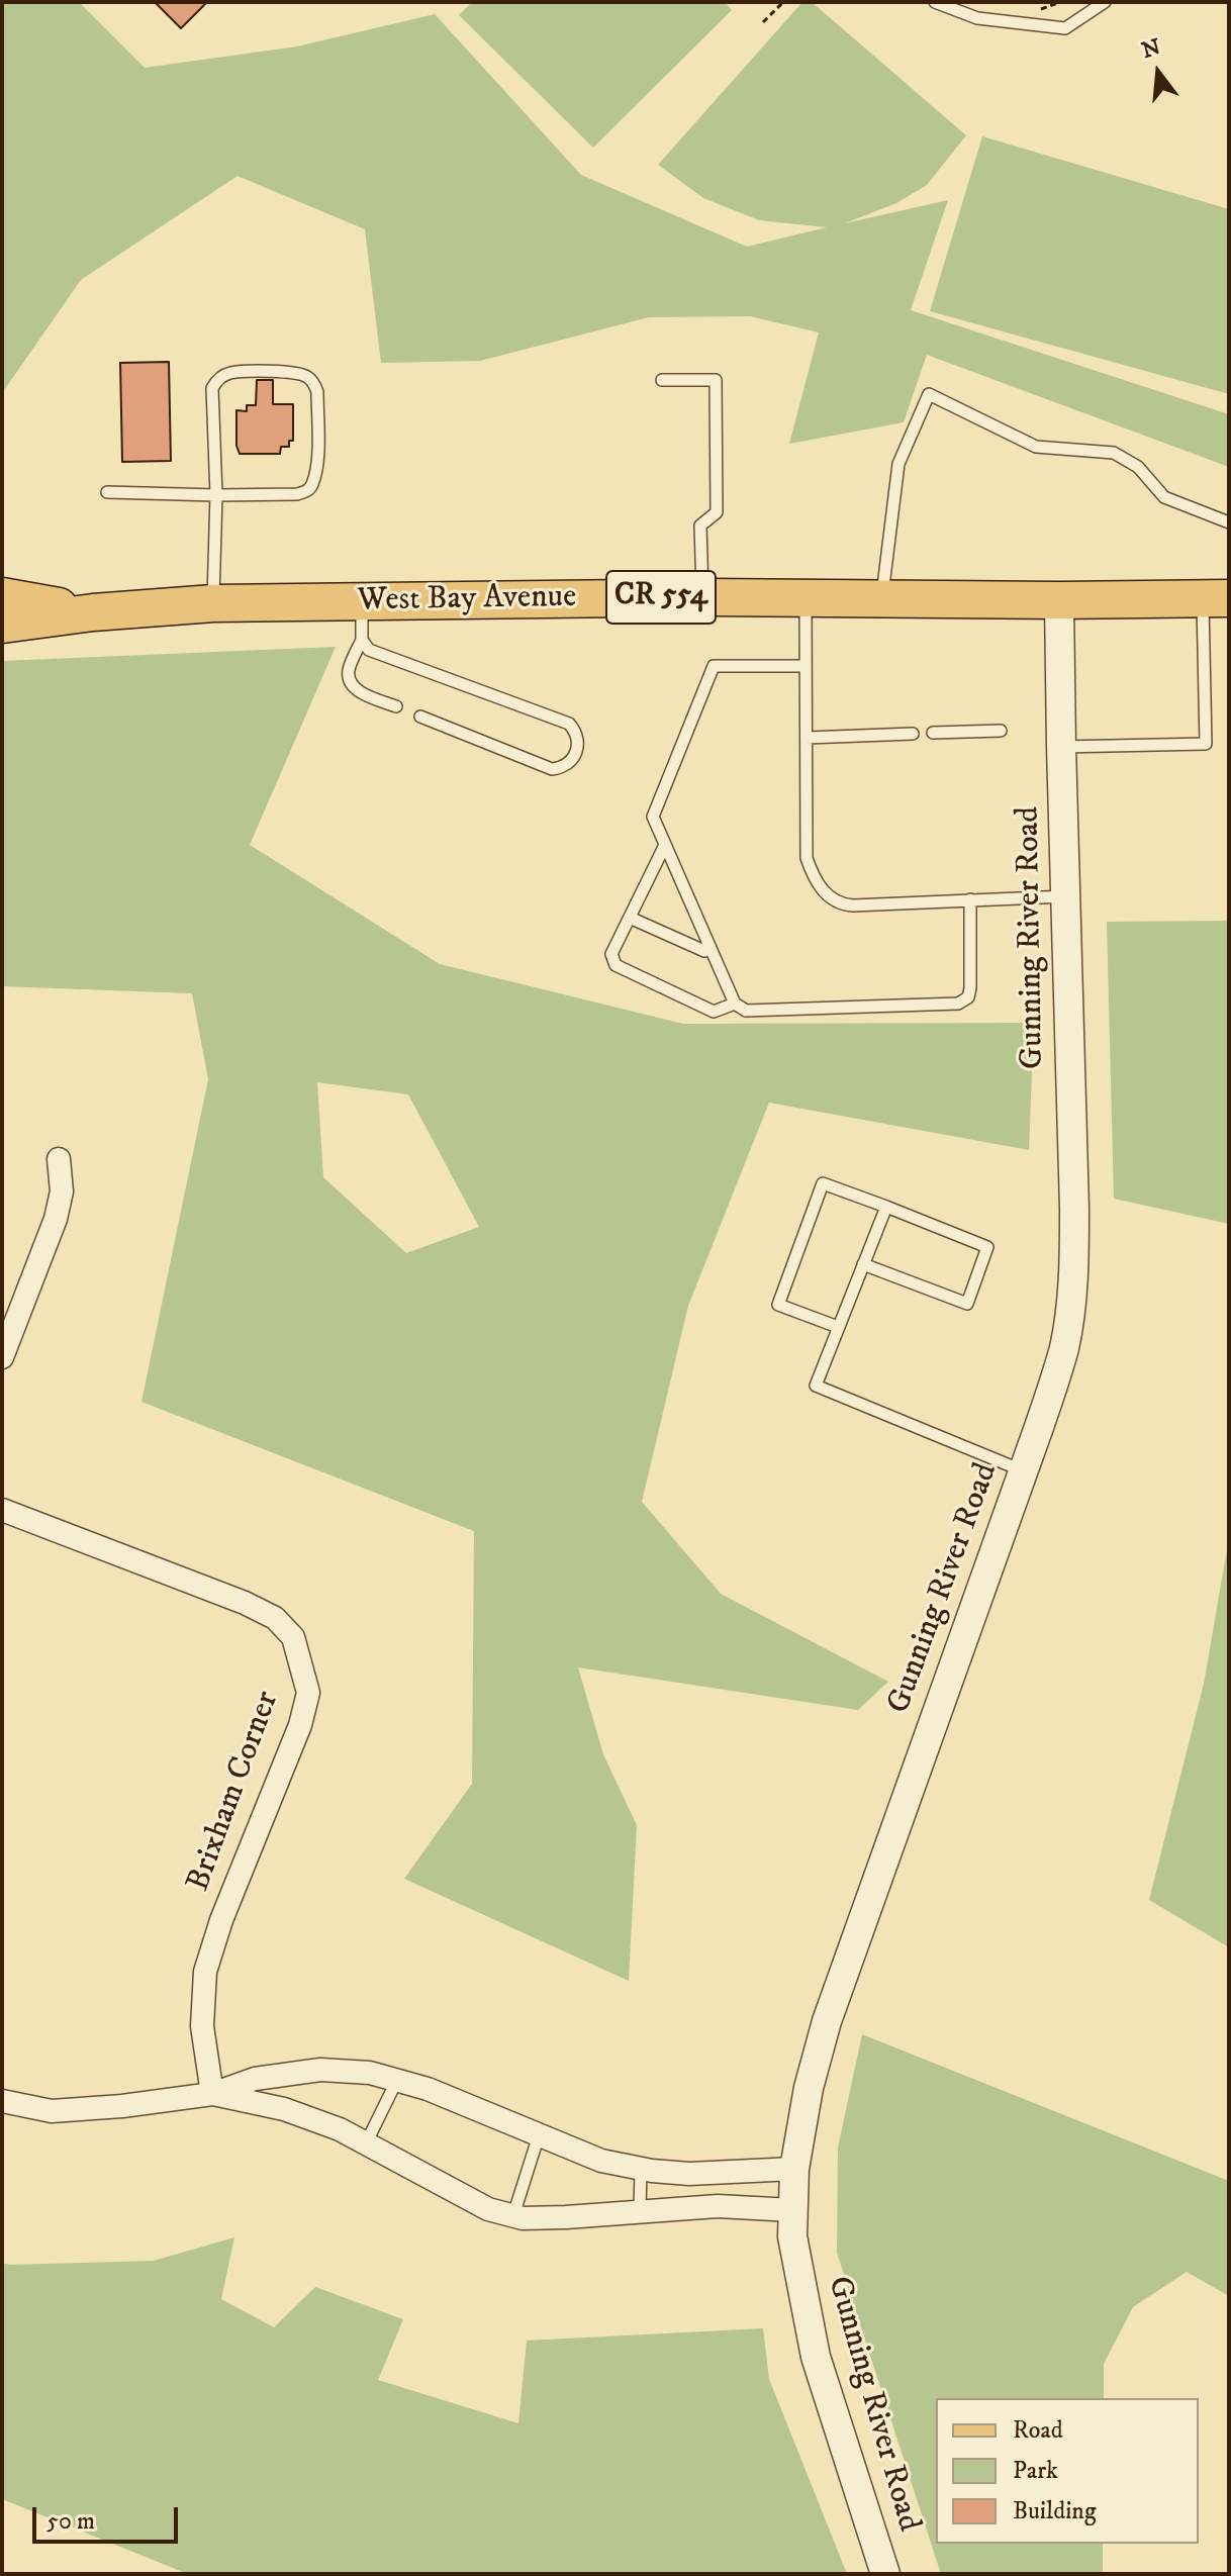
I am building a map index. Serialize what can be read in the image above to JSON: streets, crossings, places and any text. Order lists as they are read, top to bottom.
{
  "streets": {
    "main road": ["CR 554", "West Bay Avenue"],
    "street": ["Gunning River Road", "Brixham Corner"]
  },
  "crossings": [
    ["West Bay Avenue", "Gunning River Road"]
  ],
  "legend": ["Road", "Park", "Building"],
  "scale_bar": "50 m",
  "north": "top"
}
